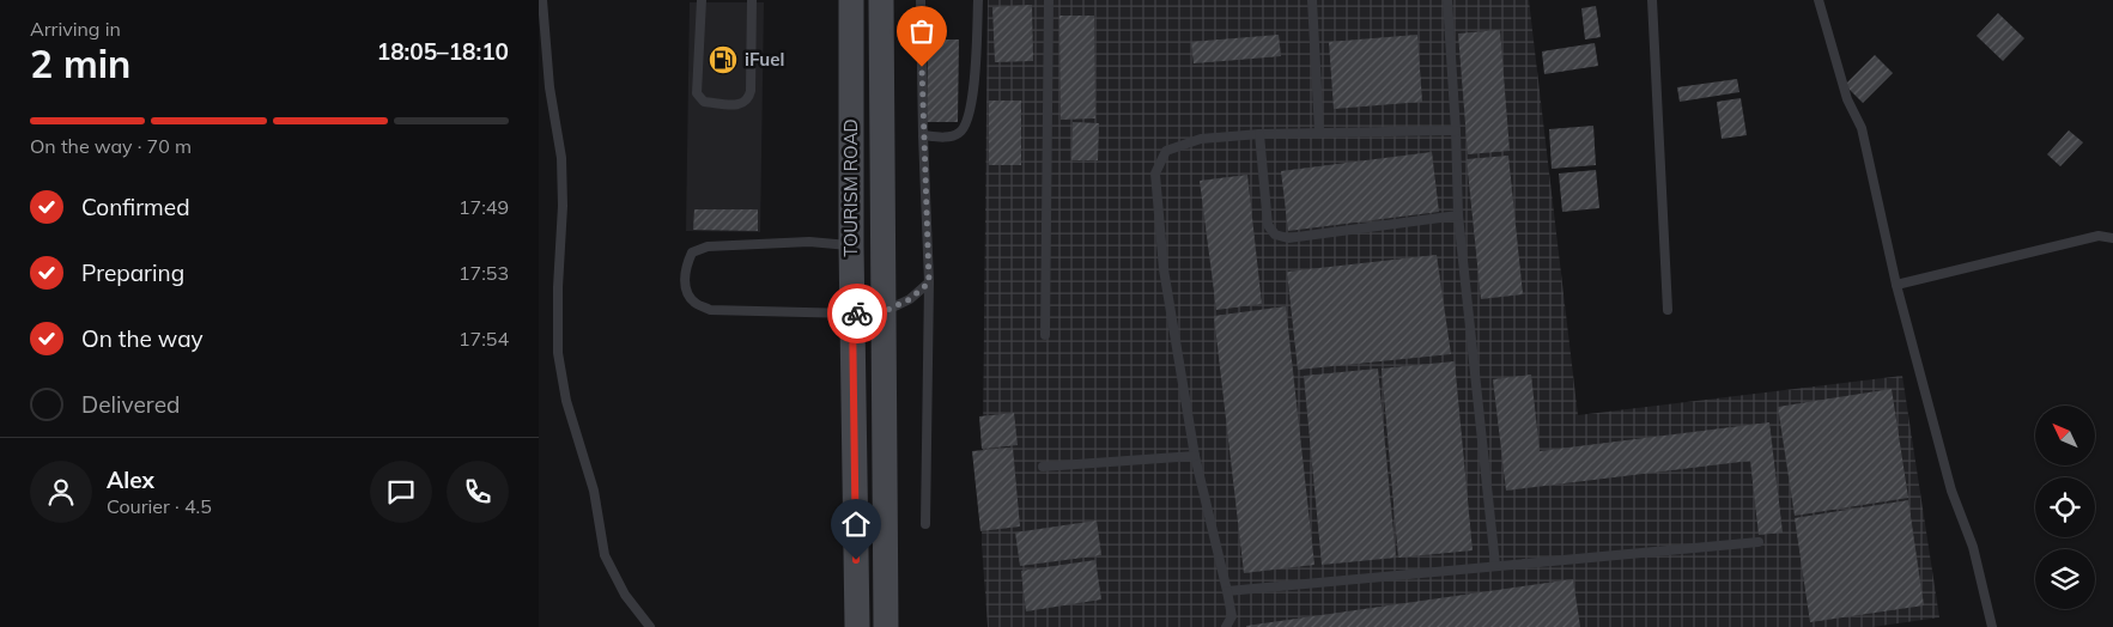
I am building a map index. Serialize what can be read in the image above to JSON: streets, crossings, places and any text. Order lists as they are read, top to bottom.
{
  "streets": {
    "main road": ["TOURISM ROAD"]
  },
  "places": {
    "fuel station": ["iFuel"]
  },
  "north": "top left",
  "page": {
    "heading": ["2 min", "Arriving in", "18:05–18:10"],
    "panel": ["Alex", "Courier · 4.5"],
    "bar": "On the way · 70 m",
    "list": [
      ["Confirmed", "17:49"],
      ["Preparing", "17:53"],
      ["On the way", "17:54"],
      "Delivered"
    ]
  }
}
